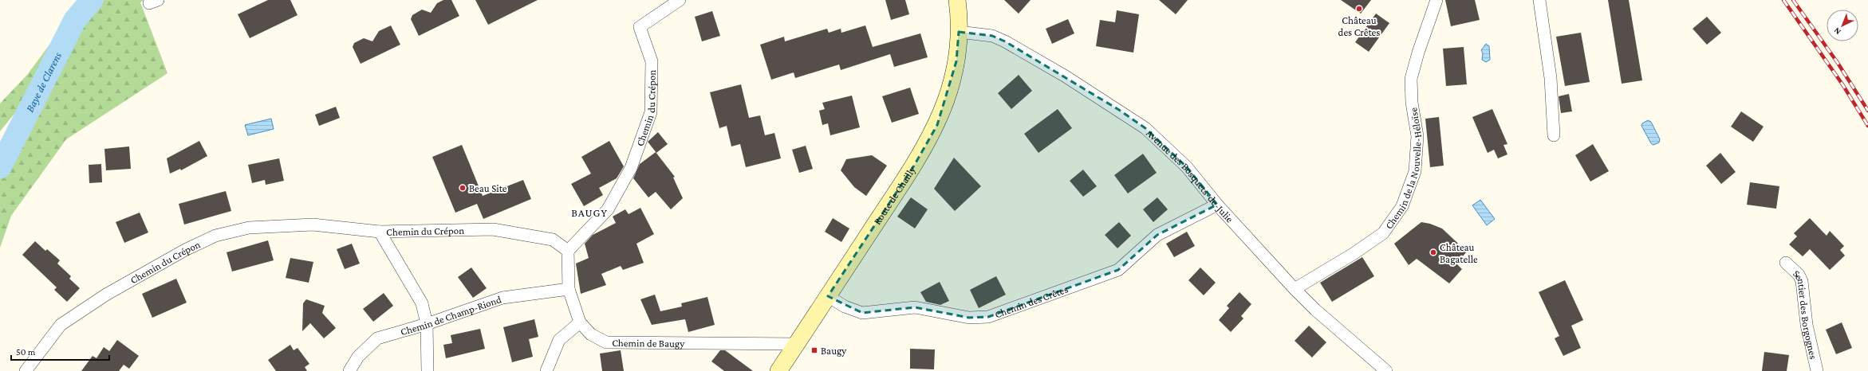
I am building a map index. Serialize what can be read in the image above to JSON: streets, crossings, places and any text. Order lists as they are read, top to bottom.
{
  "streets": {
    "main road": ["Route de Chailly"],
    "street": [
      "Chemin du Crépon",
      "Chemin de la Nouvelle-Héloïse",
      "Avenue des Bosquets-de-Julie",
      "Chemin des Crêtes",
      "Chemin de Champ-Riond",
      "Sentier des Borgognes",
      "Chemin de Baugy"
    ]
  },
  "crossings": [
    ["Chemin du Crépon", "Chemin de Baugy"],
    ["Chemin de la Nouvelle-Héloïse", "Avenue des Bosquets-de-Julie"],
    ["Avenue des Bosquets-de-Julie", "Route de Chailly"],
    ["Avenue des Bosquets-de-Julie", "Chemin des Crêtes"],
    ["Route de Chailly", "Chemin des Crêtes"],
    ["Route de Chailly", "Chemin de Baugy"],
    ["Chemin de Champ-Riond", "Chemin de Baugy"]
  ],
  "districts": ["BAUGY"],
  "water": ["Baye de Clarens"],
  "places": {
    "other": ["Château des Crêtes", "Beau Site", "Château Bagatelle"],
    "transit": ["Baugy"]
  },
  "scale_bar": "50 m",
  "north": "bottom left"
}
